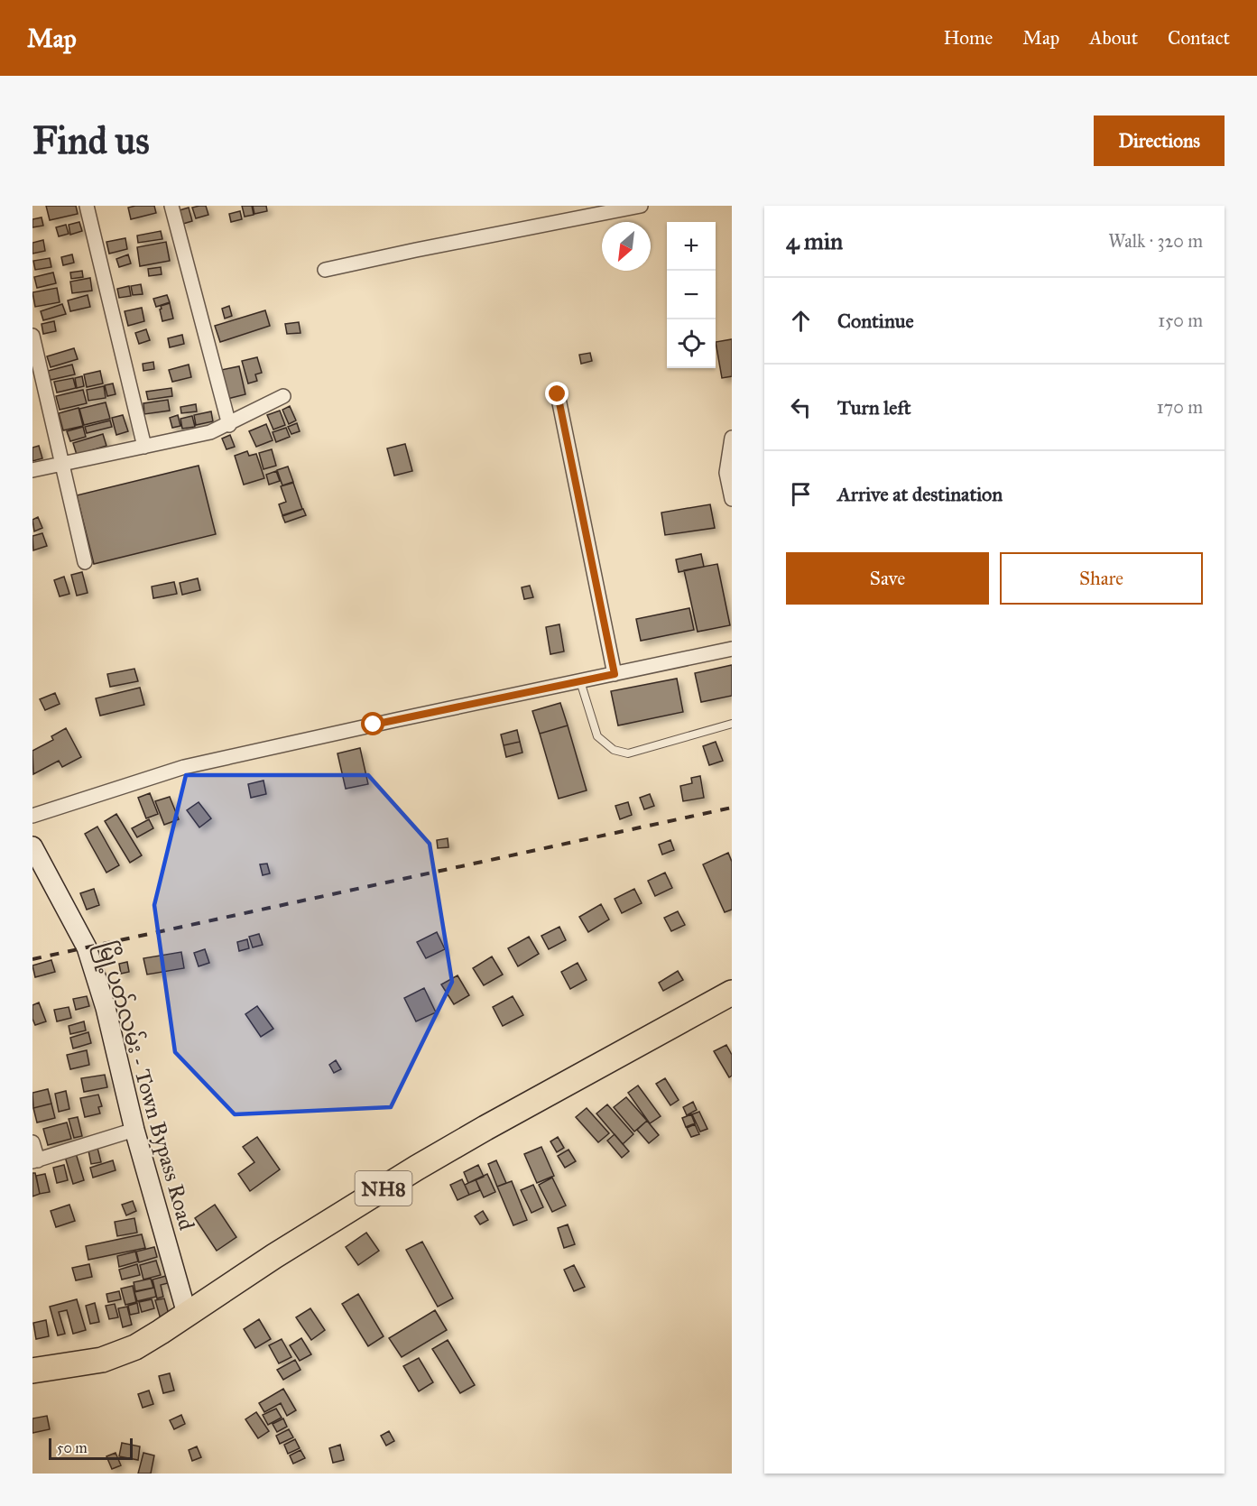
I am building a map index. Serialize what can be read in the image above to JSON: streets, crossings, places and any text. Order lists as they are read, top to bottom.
{
  "streets": {
    "highway": ["NH8"],
    "main road": ["မြို့ပတ်လမ်း - Town Bypass Road"]
  },
  "crossings": [
    ["မြို့ပတ်လမ်း - Town Bypass Road", "NH8"]
  ],
  "scale_bar": "50 m",
  "north": "bottom left",
  "page": {
    "header": "Map",
    "nav": [
      "Home",
      "Map",
      "About",
      "Contact"
    ],
    "buttons": [
      "Directions",
      ["Save", "Share"]
    ],
    "title": "Find us",
    "heading": ["4 min", "Walk · 320 m"],
    "map_buttons": ["+", "−"],
    "list": [
      ["Continue", "150 m"],
      ["Turn left", "170 m"],
      "Arrive at destination"
    ],
    "scale": "50 m"
  }
}
